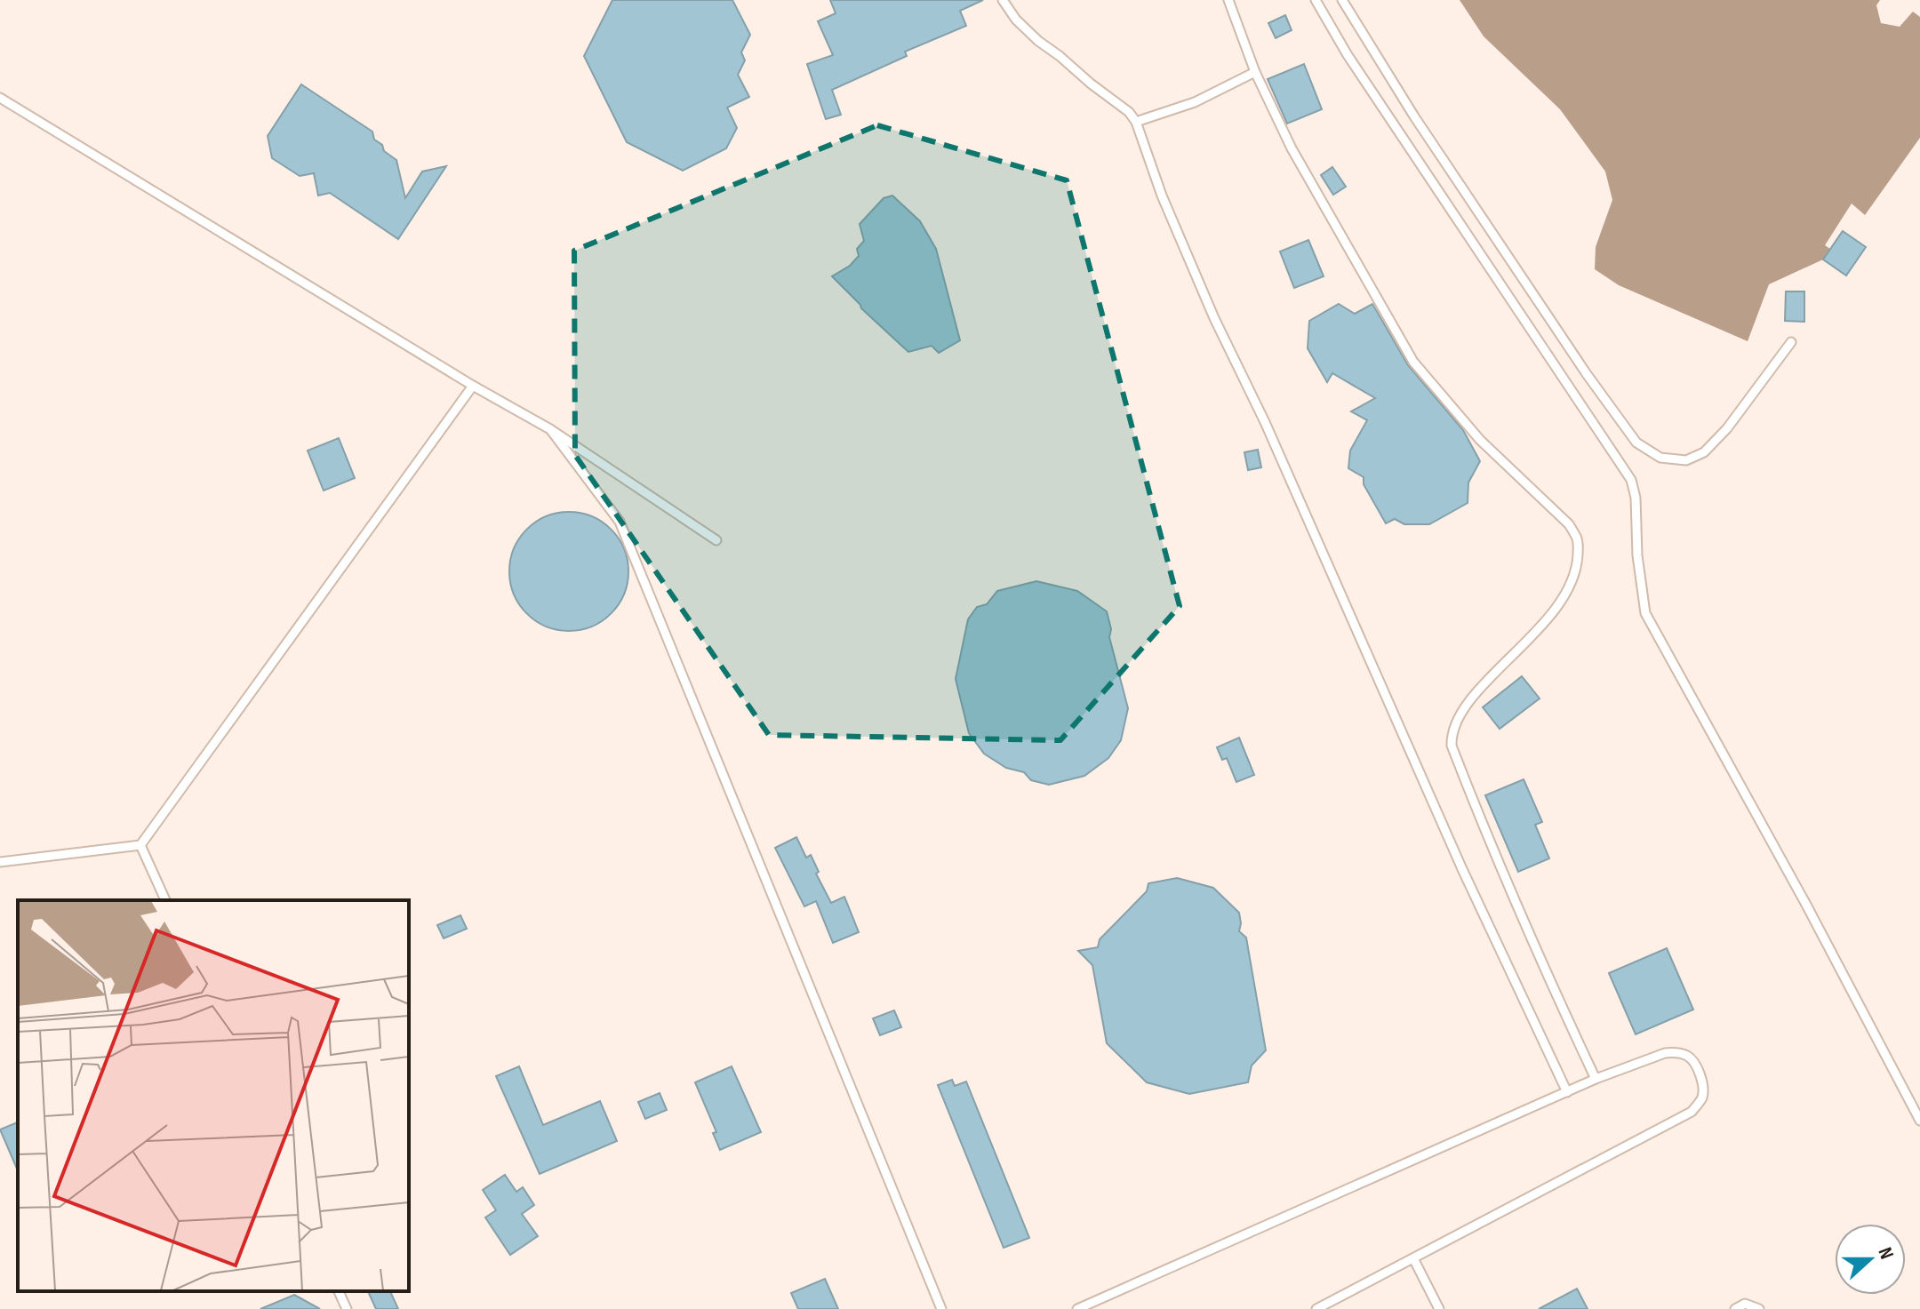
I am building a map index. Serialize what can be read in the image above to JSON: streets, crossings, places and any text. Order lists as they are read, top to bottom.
{
  "north": "right"
}
